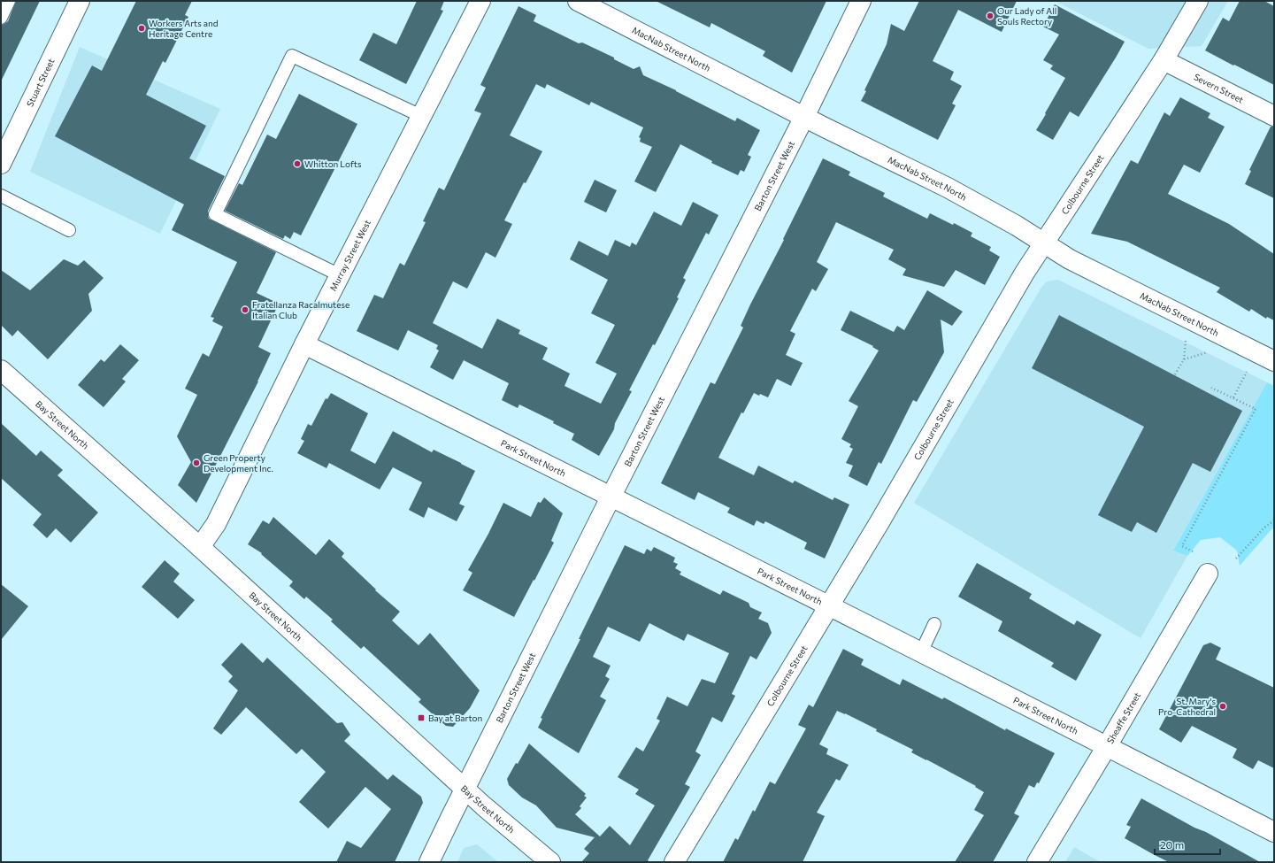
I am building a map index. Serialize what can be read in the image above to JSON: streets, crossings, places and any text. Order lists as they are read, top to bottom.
{
  "streets": {
    "street": [
      "MacNab Street North",
      "Stuart Street",
      "Severn Street",
      "Barton Street West",
      "Colbourne Street",
      "Murray Street West",
      "Bay Street North",
      "Park Street North",
      "Sheaffe Street"
    ]
  },
  "crossings": [
    ["MacNab Street North", "Barton Street West"],
    ["MacNab Street North", "Colbourne Street"],
    ["Severn Street", "Colbourne Street"],
    ["Barton Street West", "Bay Street North"],
    ["Barton Street West", "Park Street North"],
    ["Colbourne Street", "Park Street North"],
    ["Murray Street West", "Bay Street North"],
    ["Murray Street West", "Park Street North"],
    ["Park Street North", "Sheaffe Street"]
  ],
  "places": {
    "other": [
      "Our Lady of All Souls Rectory",
      "Workers Arts and Heritage Centre",
      "Whitton Lofts",
      "Fratellanza Racalmutese Italian Club",
      "Green Property Development Inc.",
      "St. Mary's Pro-Cathedral"
    ],
    "transit": ["Bay at Barton"]
  },
  "scale_bar": "20 m"
}
